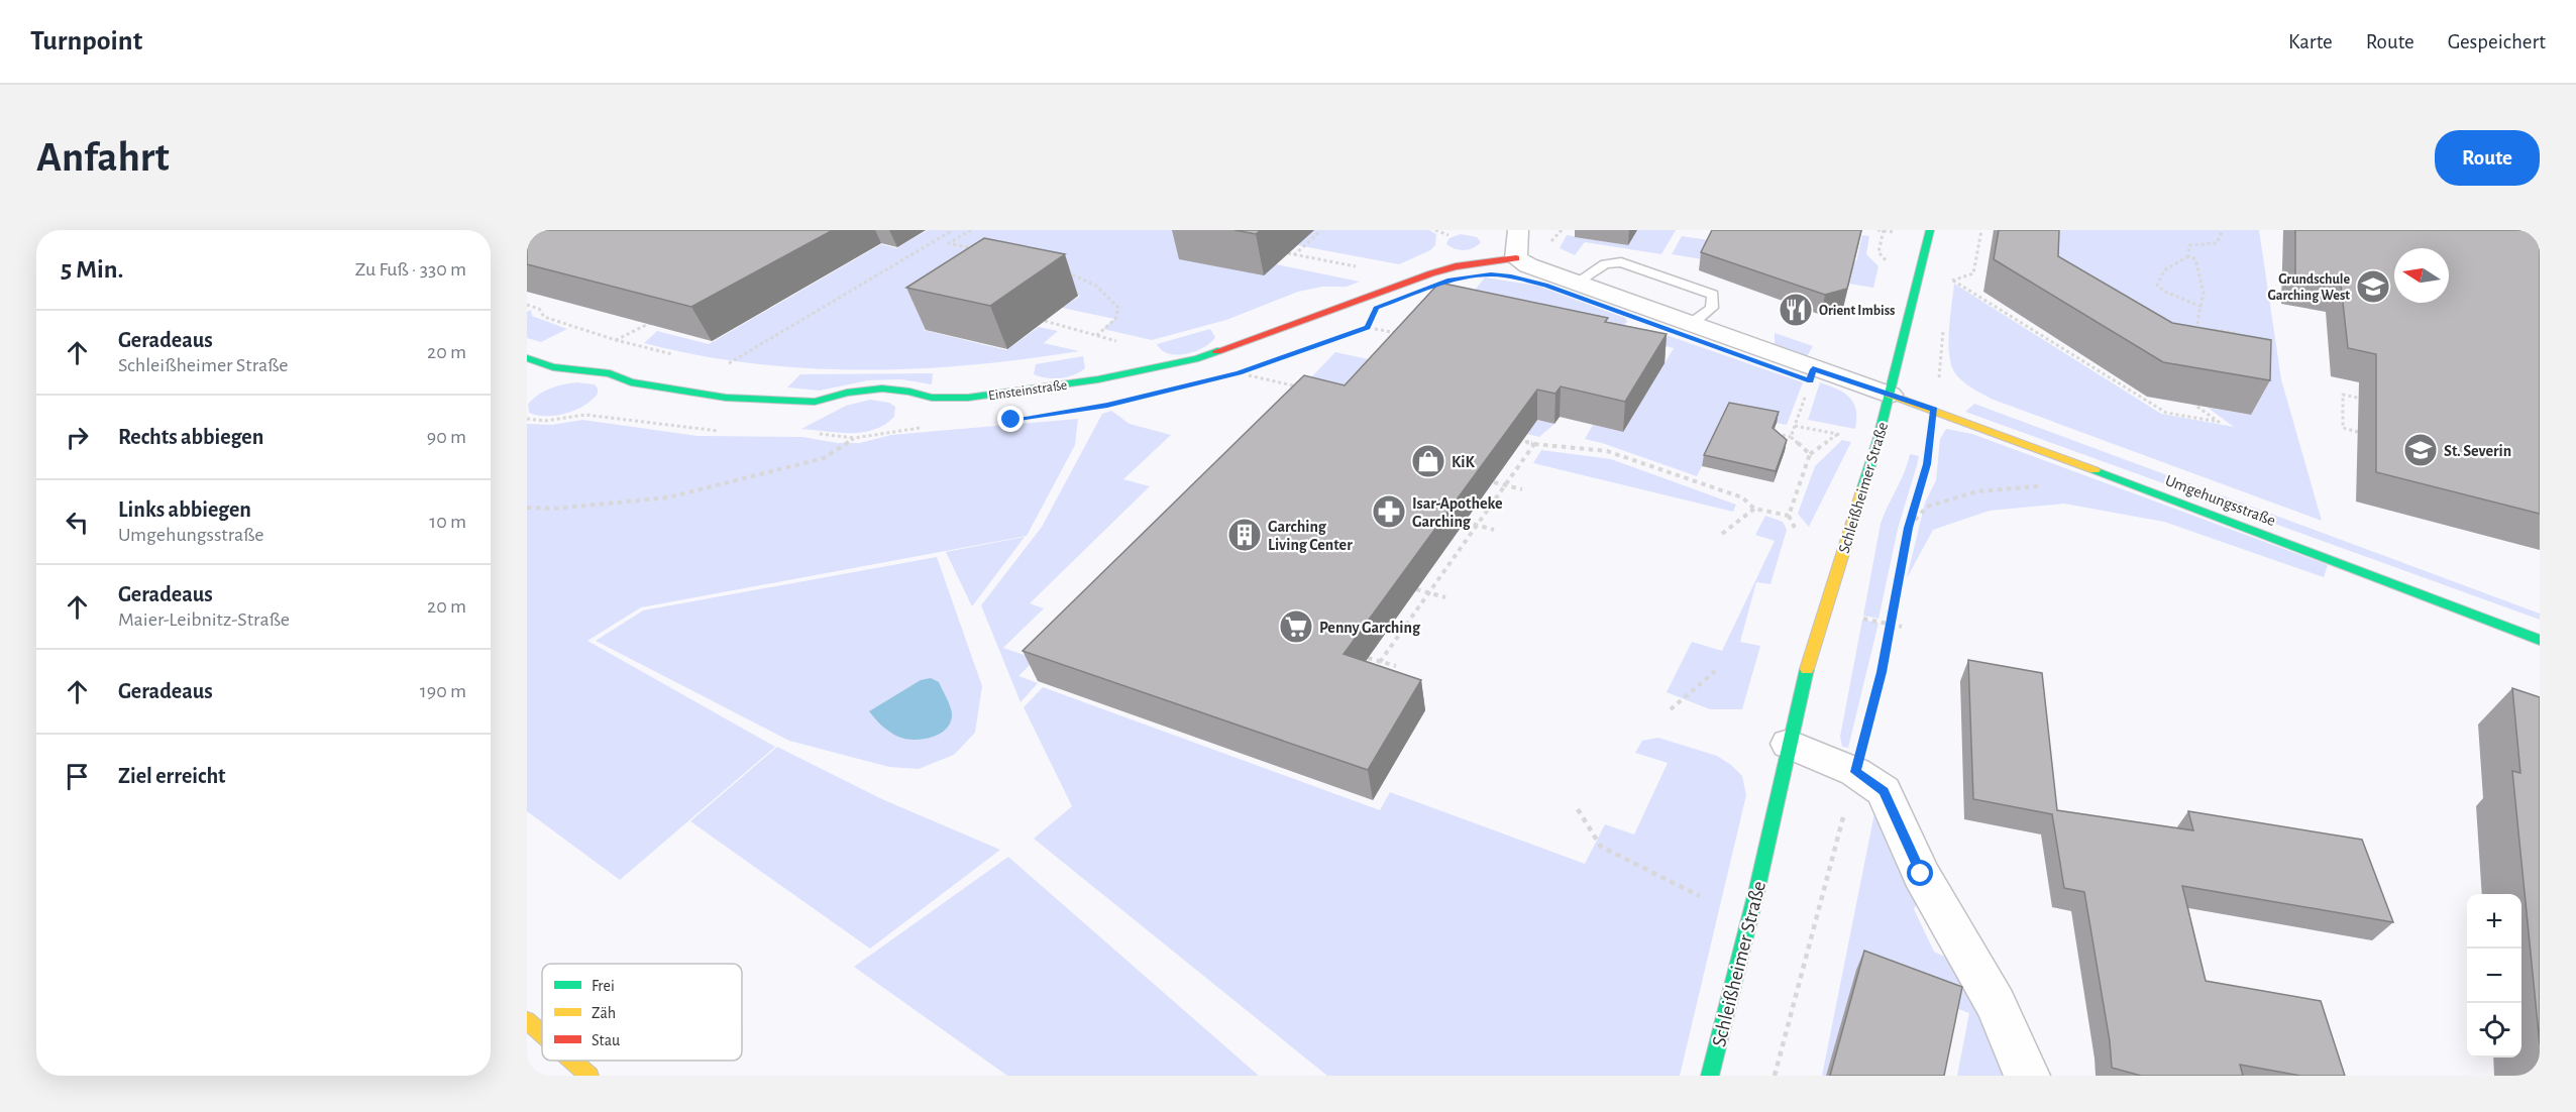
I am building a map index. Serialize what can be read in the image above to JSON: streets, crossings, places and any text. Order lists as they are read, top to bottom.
{
  "streets": {
    "main road": ["Einsteinstraße", "Schleißheimer Straße", "Umgehungsstraße"]
  },
  "crossings": [
    ["Schleißheimer Straße", "Umgehungsstraße"]
  ],
  "places": {
    "school or university": ["Grundschule Garching West", "St. Severin"],
    "restaurant": ["Orient Imbiss"],
    "shop": ["KiK"],
    "pharmacy": ["Isar-Apotheke Garching"],
    "building": ["Garching Living Center"],
    "supermarket": ["Penny Garching"]
  },
  "legend": ["Frei", "Zäh", "Stau"],
  "north": "left",
  "page": {
    "header": "Turnpoint",
    "nav": ["Karte", "Route", "Gespeichert"],
    "buttons": "Route",
    "title": "Anfahrt",
    "heading": ["5 Min.", "Zu Fuß · 330 m"],
    "list": [
      ["Geradeaus", "Schleißheimer Straße", "20 m"],
      ["Rechts abbiegen", "90 m"],
      ["Links abbiegen", "Umgehungsstraße", "10 m"],
      ["Geradeaus", "Maier-Leibnitz-Straße", "20 m"],
      ["Geradeaus", "190 m"],
      "Ziel erreicht"
    ],
    "map_buttons": ["+", "−"]
  }
}
